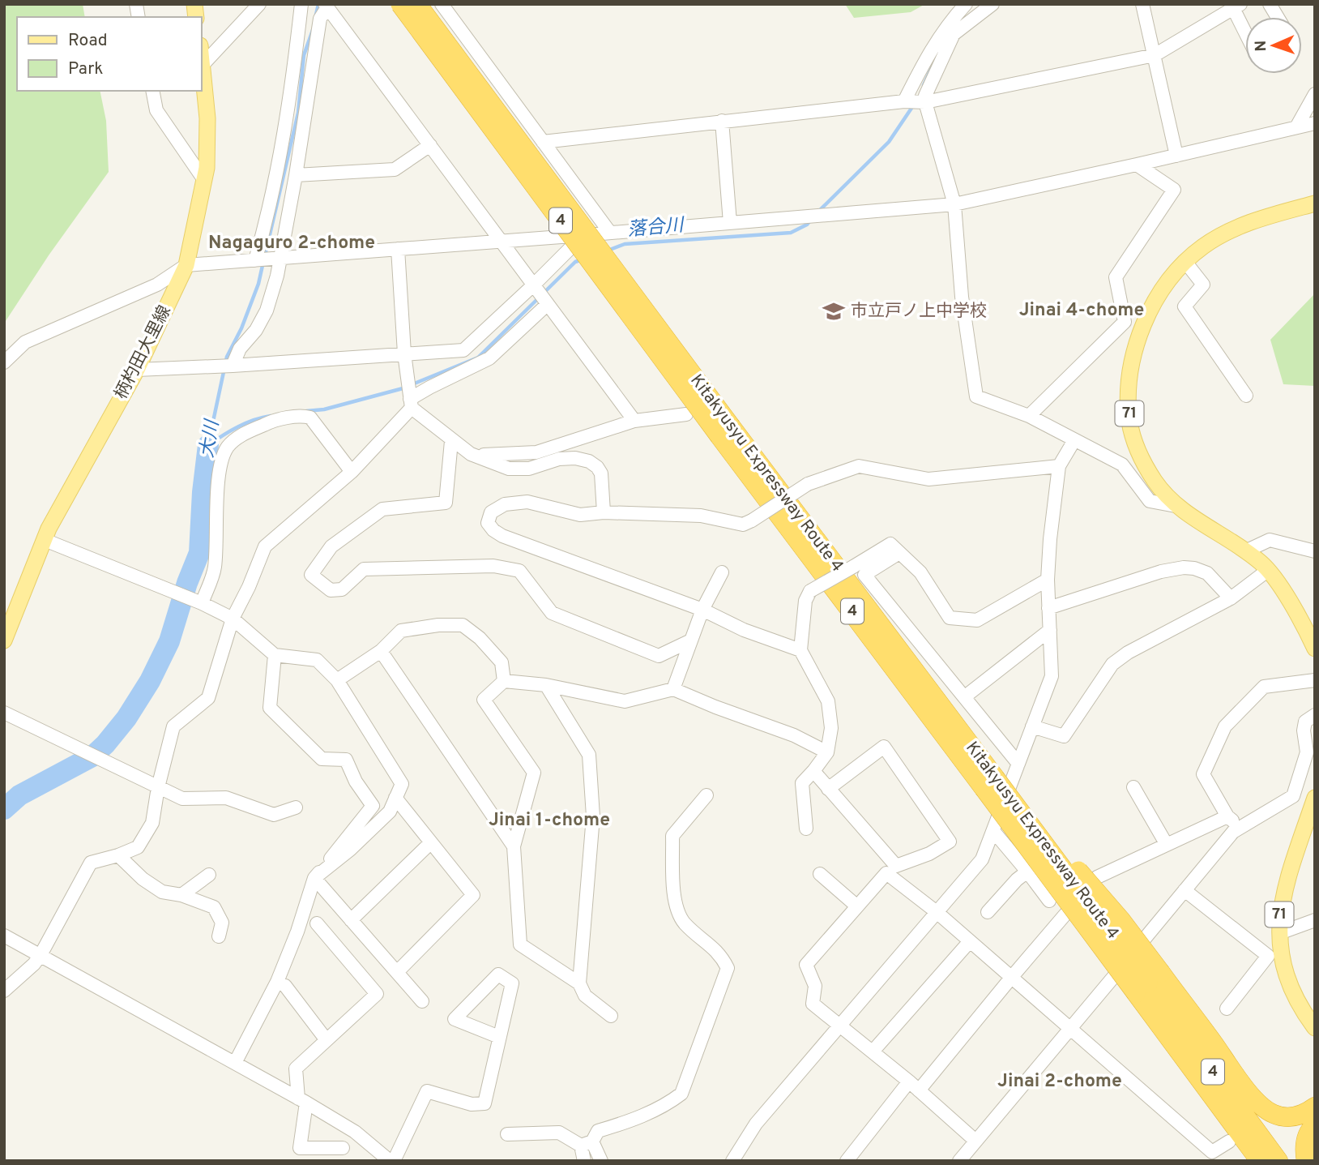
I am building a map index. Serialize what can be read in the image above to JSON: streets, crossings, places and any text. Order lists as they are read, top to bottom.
{
  "streets": {
    "highway": ["4", "Kitakyusyu Expressway Route 4"],
    "main road": ["柄杓田大里線", "71"]
  },
  "districts": [
    "Nagaguro 2-chome",
    "Jinai 4-chome",
    "Jinai 1-chome",
    "Jinai 2-chome"
  ],
  "water": ["落合川", "大川"],
  "places": {
    "school or university": ["市立戸ノ上中学校"]
  },
  "legend": ["Road", "Park"],
  "north": "left"
}
